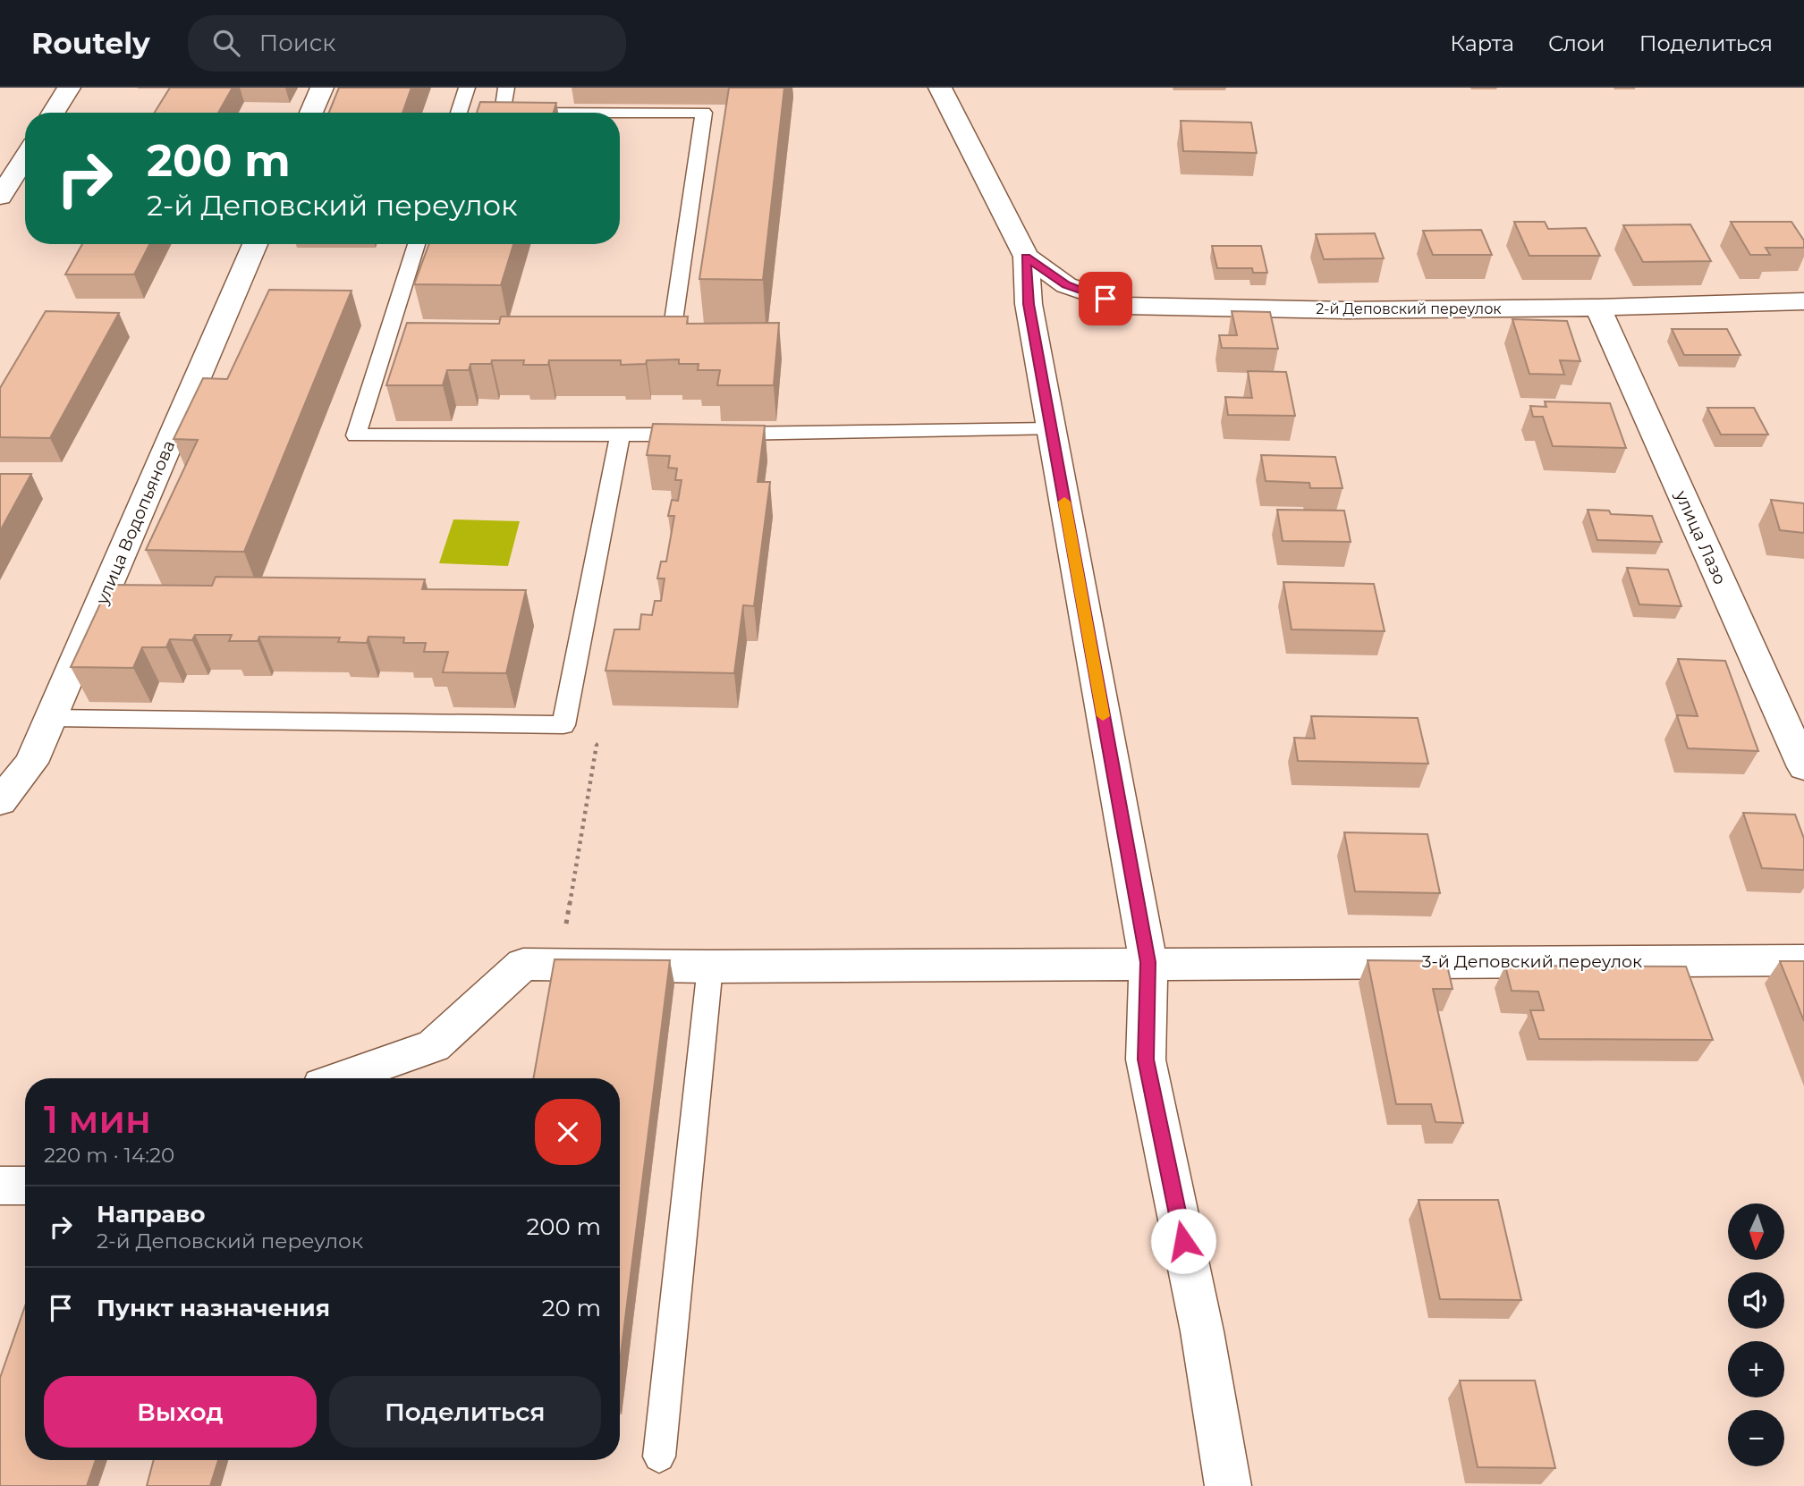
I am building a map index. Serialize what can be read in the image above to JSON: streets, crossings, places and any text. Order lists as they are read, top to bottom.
{
  "streets": {
    "street": [
      "2-й Деповский переулок",
      "улица Водопьянова",
      "улица Лазо",
      "3-й Деповский переулок"
    ]
  },
  "crossings": [
    ["2-й Деповский переулок", "улица Лазо"]
  ],
  "north": "bottom",
  "page": {
    "header": "Routely",
    "search": "Поиск",
    "nav": ["Карта", "Слои", "Поделиться"],
    "turn": ["200 m", "2-й Деповский переулок"],
    "heading": ["1 мин", "220 m · 14:20"],
    "list": [
      {
        "name": "Направо",
        "note": "2-й Деповский переулок",
        "value": "200 m"
      },
      {
        "name": "Пункт назначения",
        "value": "20 m"
      }
    ],
    "map_buttons": ["+", "−"],
    "buttons": ["Выход", "Поделиться"]
  }
}
